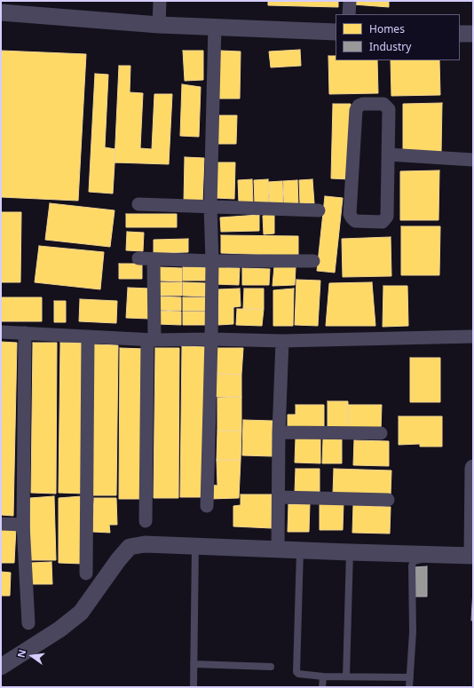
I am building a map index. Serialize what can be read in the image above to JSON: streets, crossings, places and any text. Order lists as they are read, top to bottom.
{
  "legend": ["Homes", "Industry"],
  "north": "left"
}
